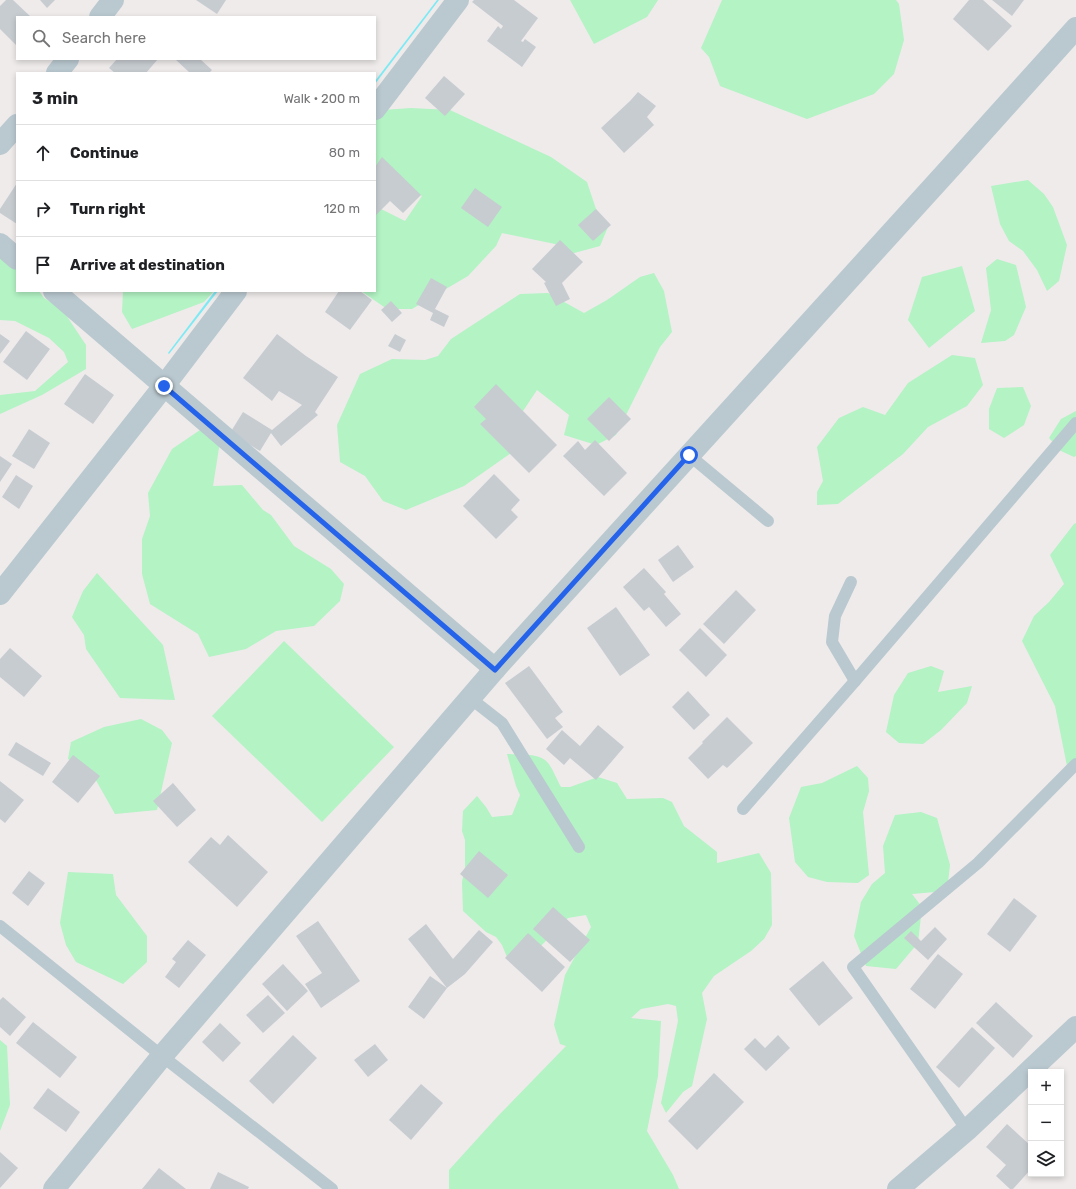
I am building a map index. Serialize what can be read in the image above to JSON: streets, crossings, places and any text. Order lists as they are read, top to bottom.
{
  "page": {
    "search": "Search here",
    "heading": ["3 min", "Walk · 200 m"],
    "list": [
      ["Continue", "80 m"],
      ["Turn right", "120 m"],
      "Arrive at destination"
    ],
    "map_buttons": ["+", "−"]
  }
}
